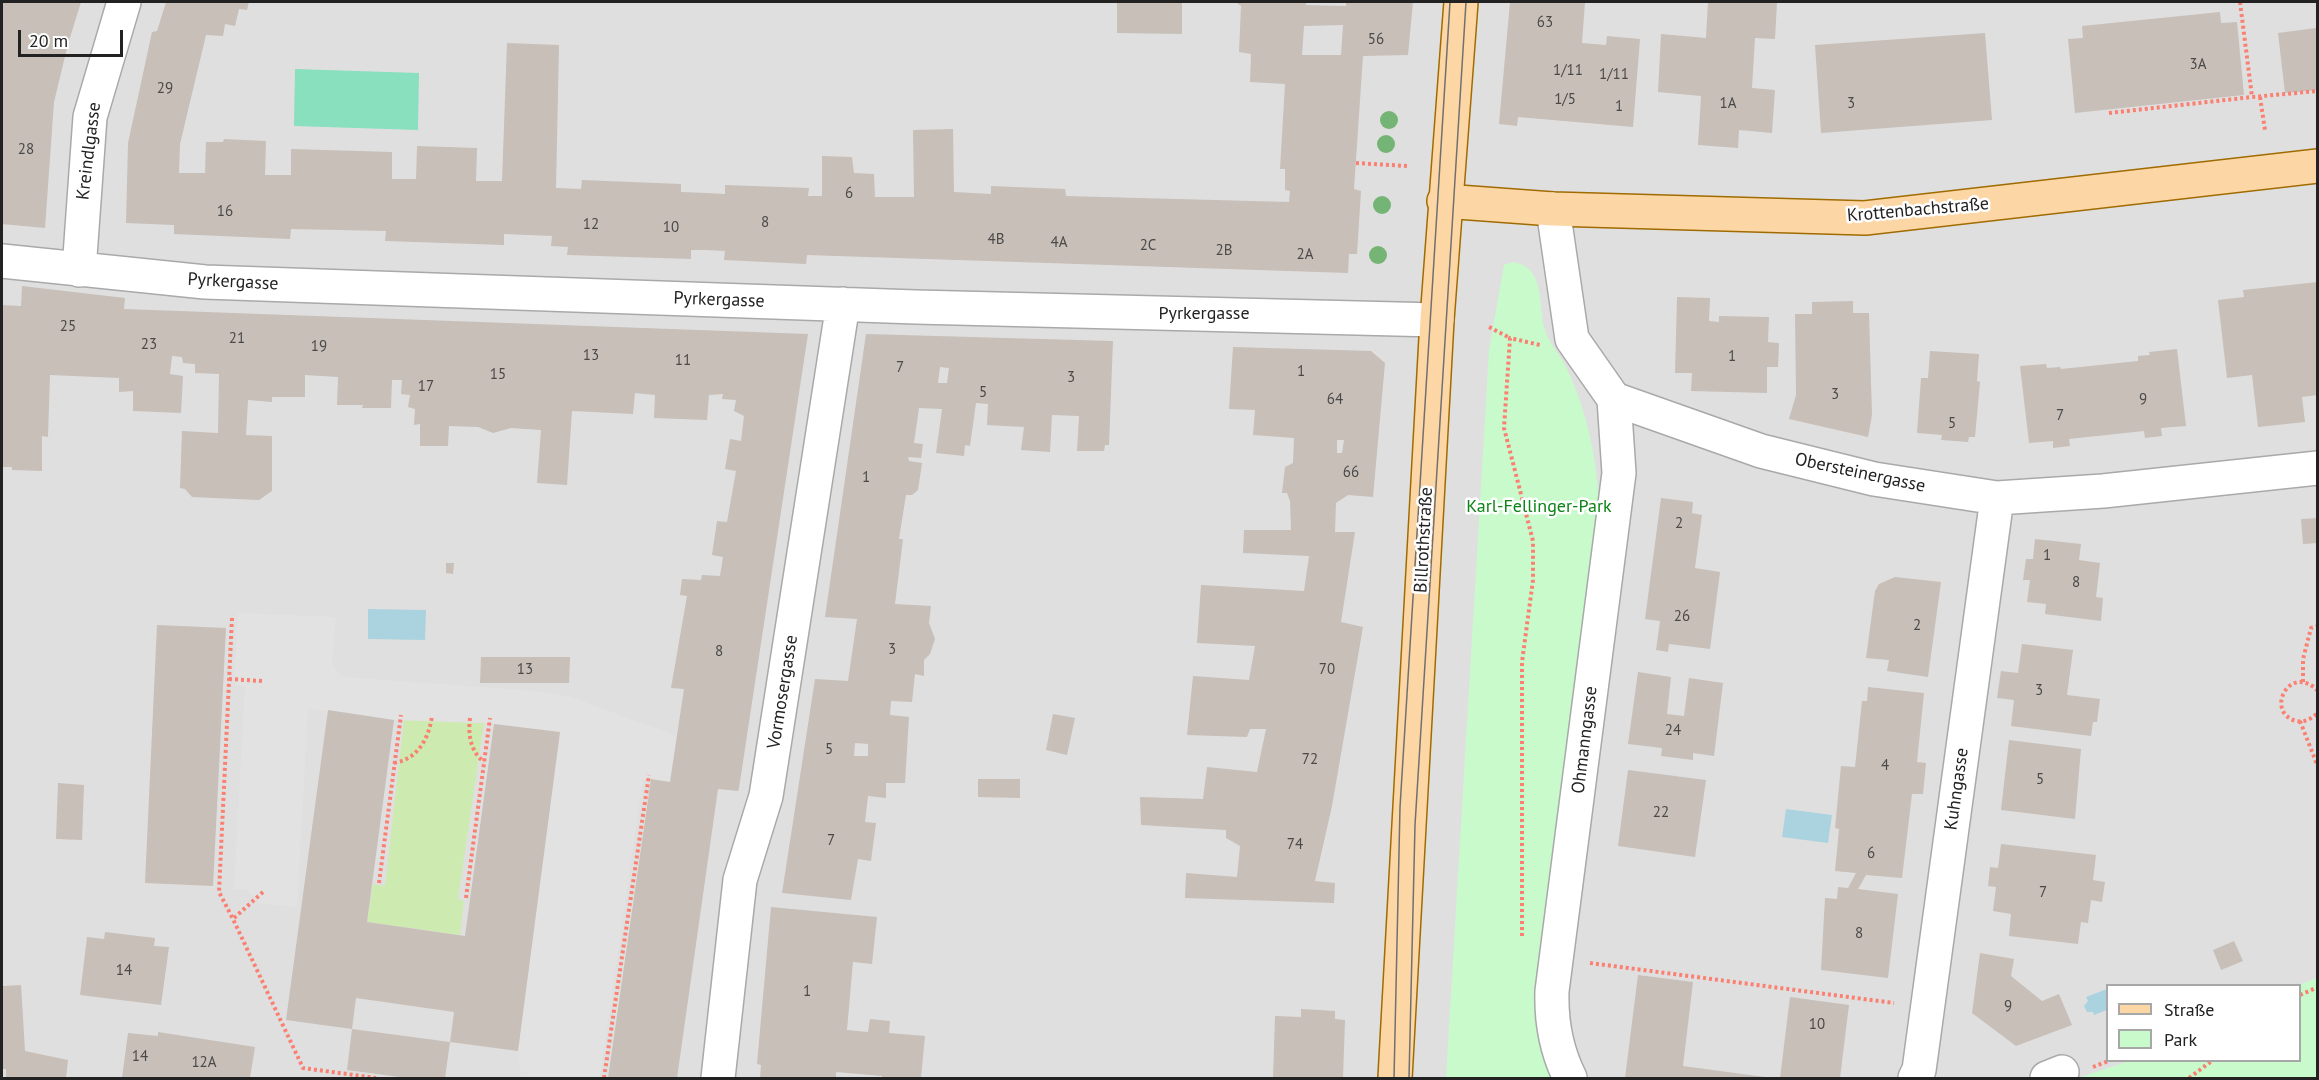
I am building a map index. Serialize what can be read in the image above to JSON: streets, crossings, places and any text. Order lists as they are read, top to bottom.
{
  "streets": {
    "main road": ["Krottenbachstraße", "Billrothstraße"],
    "street": [
      "Kreindlgasse",
      "Pyrkergasse",
      "Obersteinergasse",
      "Vormosergasse",
      "Ohmanngasse",
      "Kuhngasse"
    ]
  },
  "crossings": [
    ["Kreindlgasse", "Pyrkergasse"],
    ["Krottenbachstraße", "Billrothstraße"],
    ["Pyrkergasse", "Billrothstraße"],
    ["Pyrkergasse", "Vormosergasse"],
    ["Obersteinergasse", "Ohmanngasse"],
    ["Obersteinergasse", "Kuhngasse"]
  ],
  "parks": ["Karl-Fellinger-Park"],
  "house_numbers": [
    "63",
    "56",
    "3A",
    "1/11",
    "1/11",
    "29",
    "1/5",
    "1A",
    "3",
    "1",
    "28",
    "6",
    "16",
    "8",
    "12",
    "10",
    "4B",
    "4A",
    "2C",
    "2B",
    "2A",
    "25",
    "21",
    "23",
    "19",
    "13",
    "1",
    "11",
    "7",
    "1",
    "15",
    "3",
    "17",
    "5",
    "3",
    "64",
    "9",
    "7",
    "5",
    "66",
    "1",
    "2",
    "1",
    "8",
    "26",
    "2",
    "3",
    "8",
    "13",
    "70",
    "3",
    "24",
    "5",
    "72",
    "4",
    "5",
    "22",
    "7",
    "74",
    "6",
    "7",
    "8",
    "14",
    "1",
    "9",
    "10",
    "14",
    "12A"
  ],
  "legend": ["Straße", "Park"],
  "scale_bar": "20 m"
}
